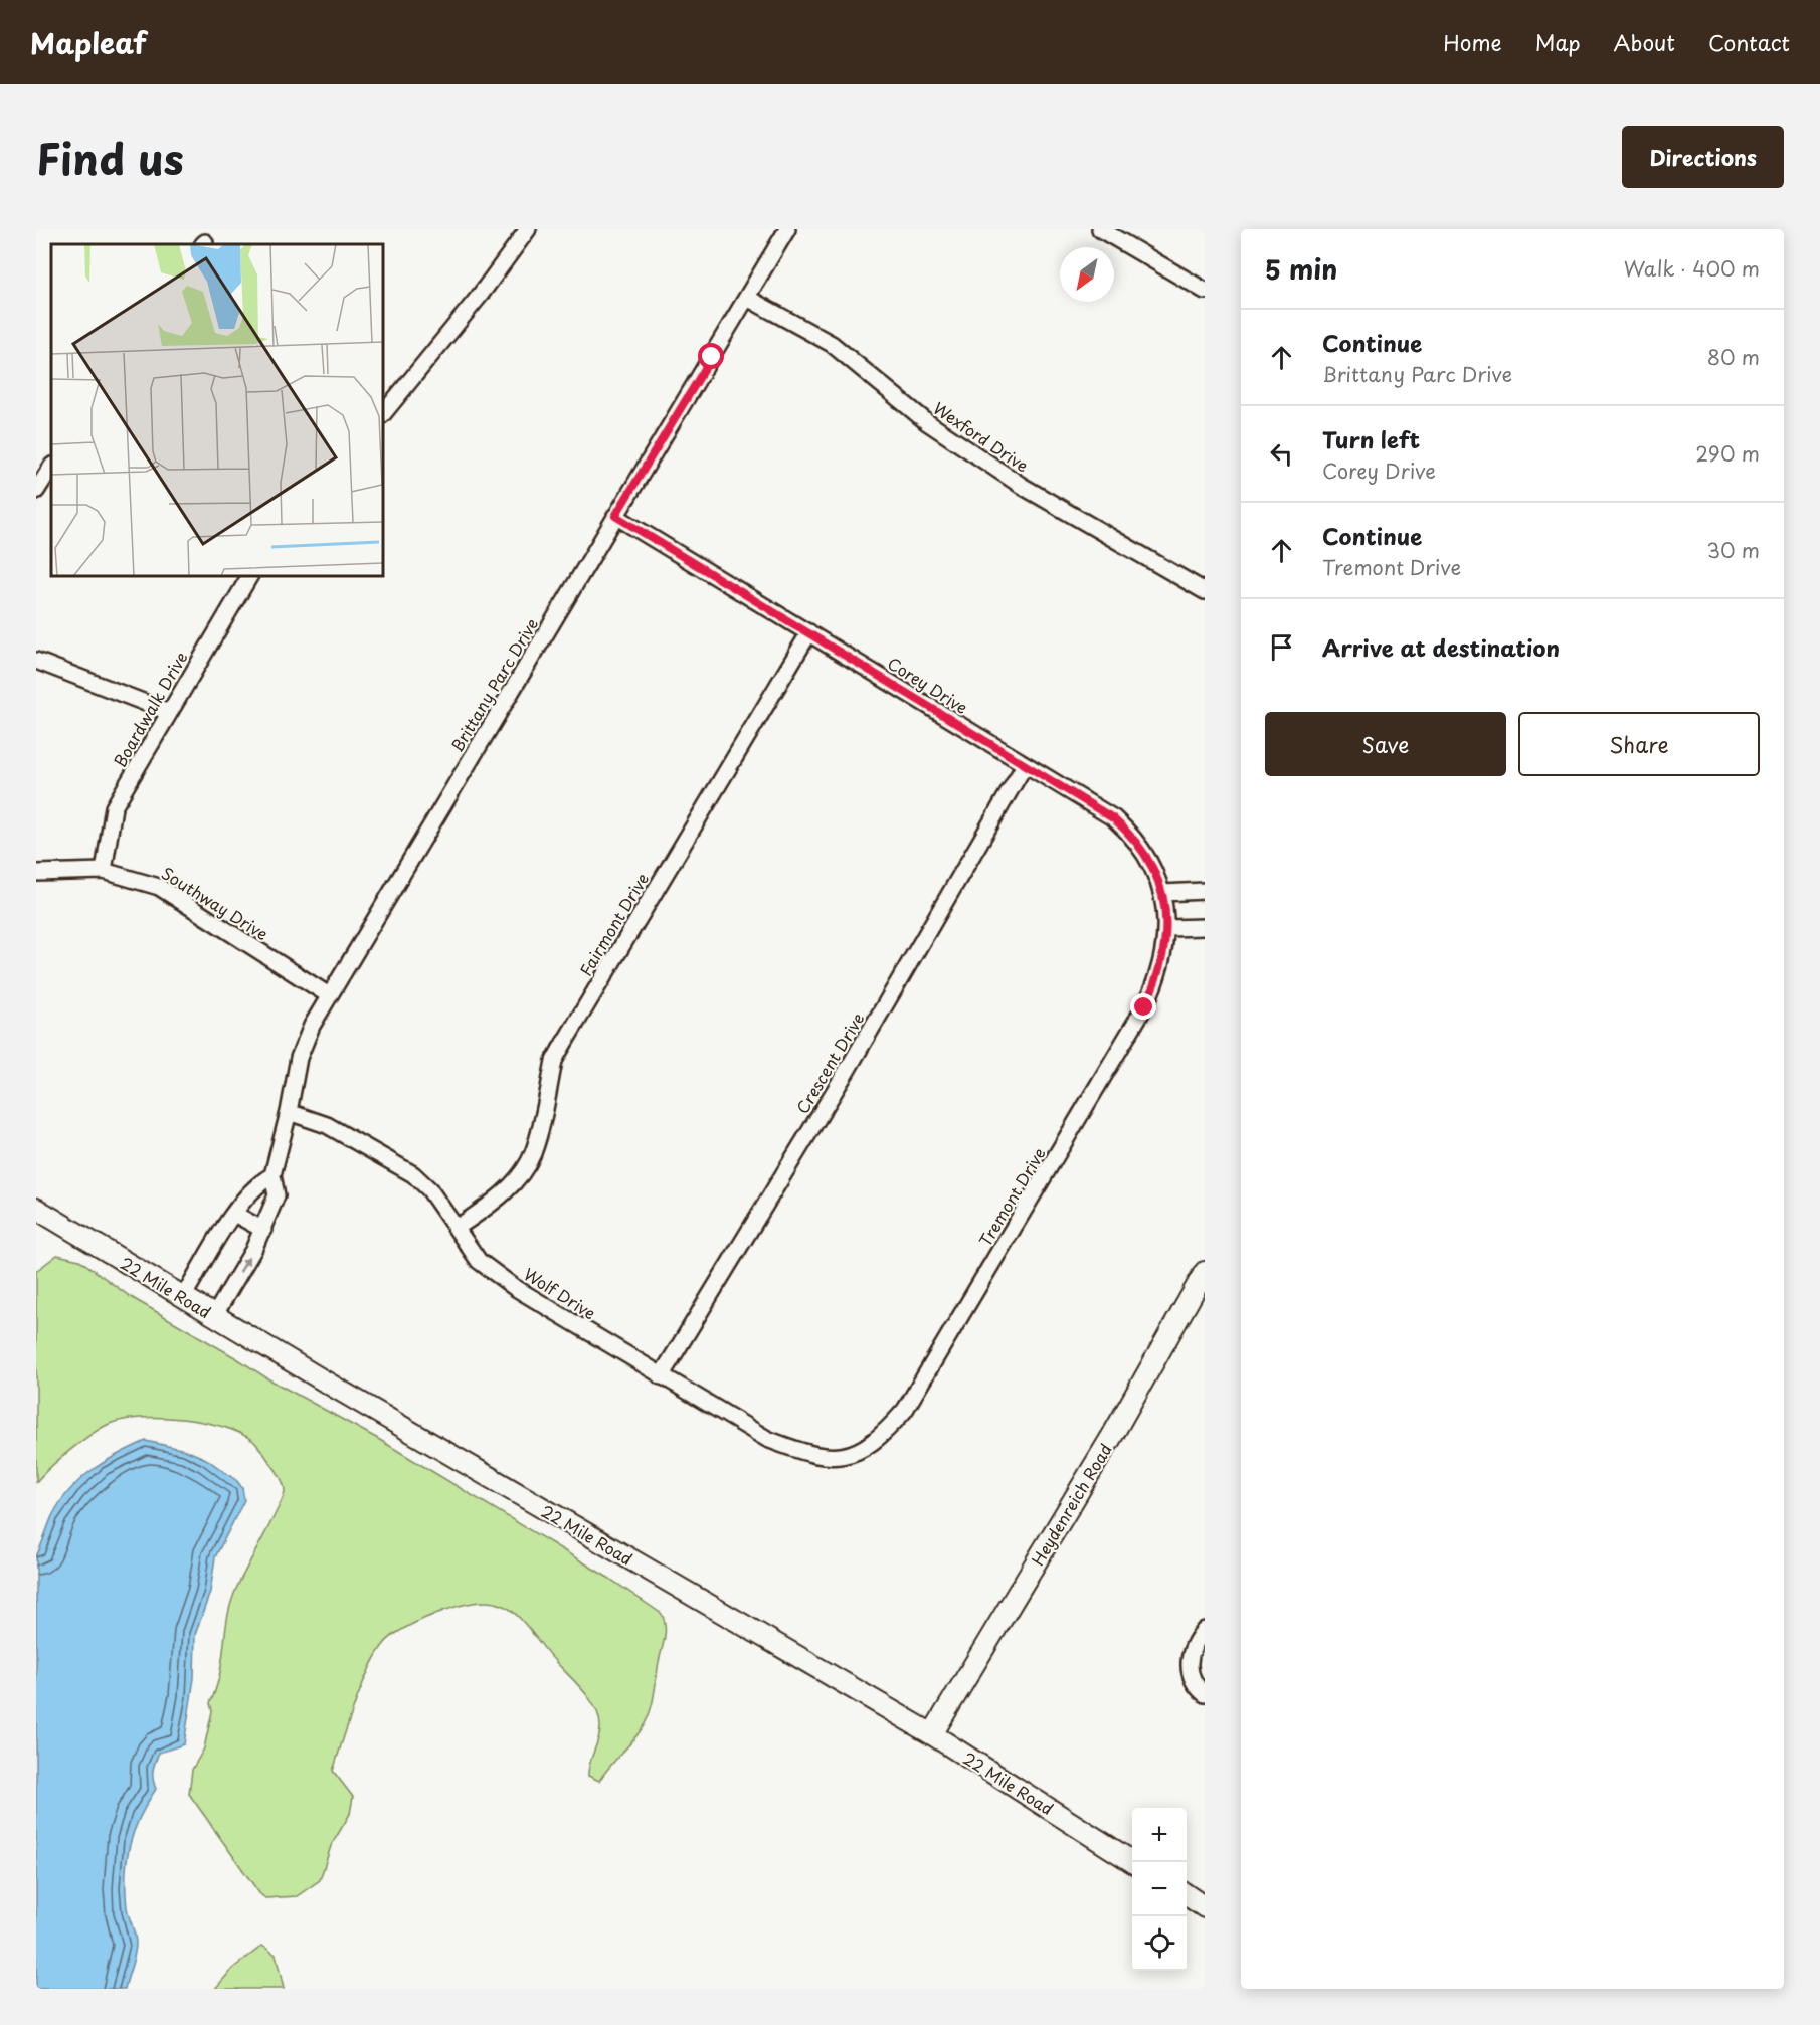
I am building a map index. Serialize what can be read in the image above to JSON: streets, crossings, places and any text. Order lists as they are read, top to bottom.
{
  "streets": {
    "street": [
      "Wexford Drive",
      "Brittany Parc Drive",
      "Corey Drive",
      "Boardwalk Drive",
      "Southway Drive",
      "Fairmont Drive",
      "Crescent Drive",
      "Tremont Drive",
      "22 Mile Road",
      "Wolf Drive",
      "Heydenreich Road"
    ]
  },
  "crossings": [
    ["Wexford Drive", "Brittany Parc Drive"],
    ["Brittany Parc Drive", "Corey Drive"],
    ["Brittany Parc Drive", "Southway Drive"],
    ["Brittany Parc Drive", "22 Mile Road"],
    ["Brittany Parc Drive", "Wolf Drive"],
    ["Corey Drive", "Fairmont Drive"],
    ["Corey Drive", "Crescent Drive"],
    ["Corey Drive", "Tremont Drive"],
    ["Boardwalk Drive", "Southway Drive"],
    ["Fairmont Drive", "Wolf Drive"],
    ["Crescent Drive", "Wolf Drive"],
    ["Tremont Drive", "Wolf Drive"],
    ["22 Mile Road", "Heydenreich Road"]
  ],
  "north": "bottom left",
  "page": {
    "header": "Mapleaf",
    "nav": [
      "Home",
      "Map",
      "About",
      "Contact"
    ],
    "title": "Find us",
    "buttons": [
      "Directions",
      ["Save", "Share"]
    ],
    "heading": ["5 min", "Walk · 400 m"],
    "list": [
      ["Continue", "Brittany Parc Drive", "80 m"],
      ["Turn left", "Corey Drive", "290 m"],
      ["Continue", "Tremont Drive", "30 m"],
      "Arrive at destination"
    ],
    "map_buttons": ["+", "−"]
  }
}
